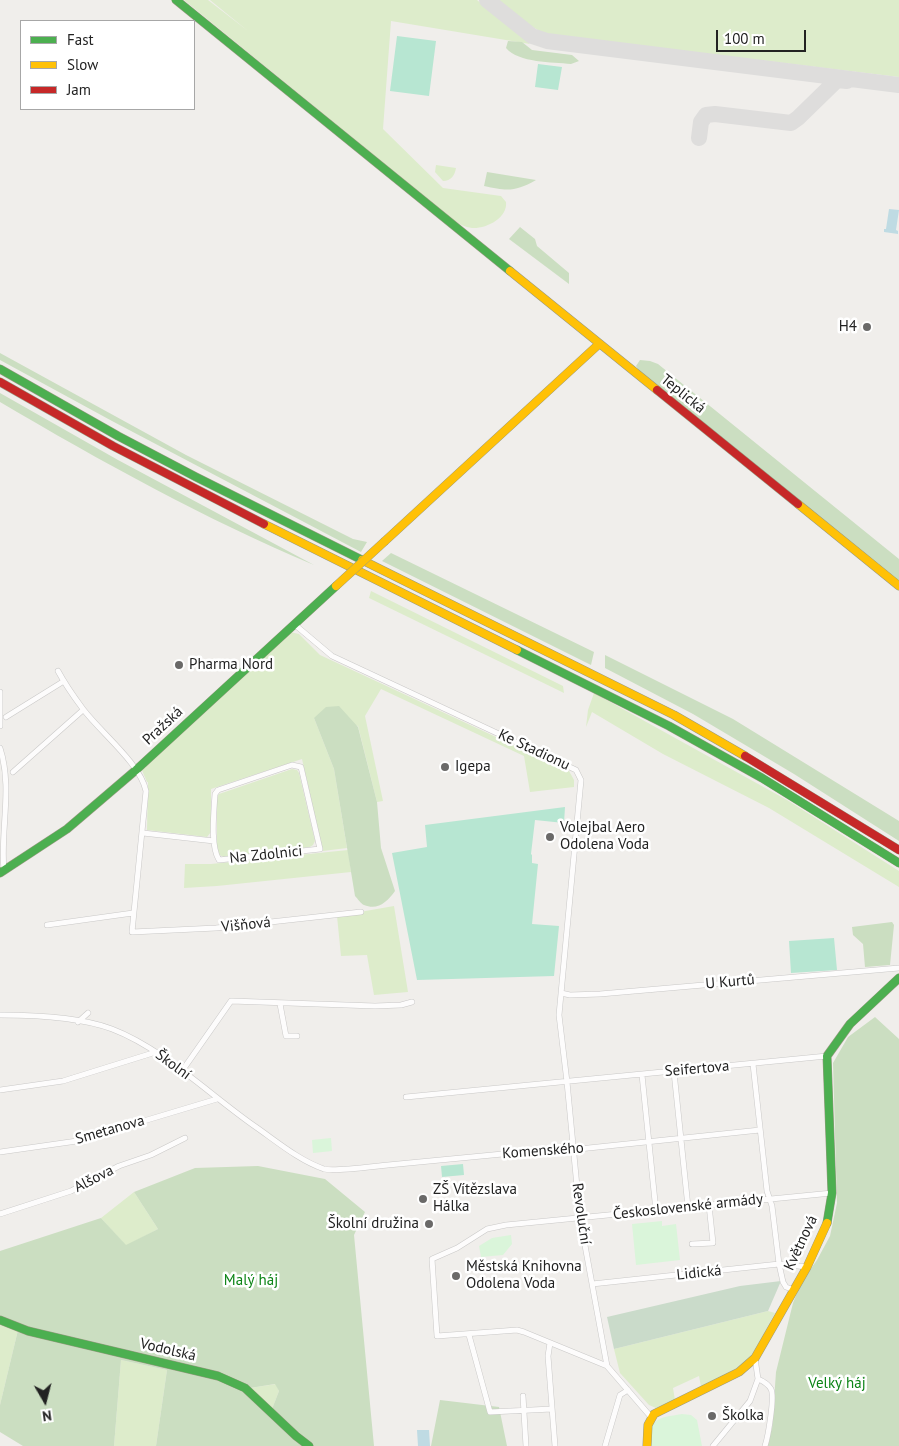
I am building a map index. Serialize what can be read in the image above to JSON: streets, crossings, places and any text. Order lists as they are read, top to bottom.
{
  "streets": {
    "main road": [
      "Teplická",
      "Pražská",
      "Květnová",
      "Vodolská"
    ],
    "street": [
      "Ke Stadionu",
      "Na Zdolnici",
      "Višňová",
      "U Kurtů",
      "Školní",
      "Seifertova",
      "Smetanova",
      "Komenského",
      "Alšova",
      "Československé armády",
      "Revoluční",
      "Lidická"
    ]
  },
  "crossings": [
    ["Teplická", "Pražská"],
    ["Pražská", "Ke Stadionu"],
    ["Ke Stadionu", "U Kurtů"],
    ["Ke Stadionu", "Revoluční"],
    ["U Kurtů", "Revoluční"],
    ["Školní", "Smetanova"],
    ["Školní", "Komenského"],
    ["Seifertova", "Revoluční"],
    ["Seifertova", "Květnová"],
    ["Komenského", "Revoluční"],
    ["Československé armády", "Revoluční"],
    ["Československé armády", "Květnová"],
    ["Revoluční", "Květnová"],
    ["Revoluční", "Lidická"],
    ["Květnová", "Lidická"]
  ],
  "parks": ["Malý háj", "Velký háj"],
  "places": [
    "H4",
    "Pharma Nord",
    "Igepa",
    "Volejbal Aero Odolena Voda",
    "ZŠ Vítězslava Hálka",
    "Školní družina",
    "Městská Knihovna Odolena Voda",
    "Školka"
  ],
  "legend": ["Fast", "Slow", "Jam"],
  "scale_bar": "100 m",
  "north": "bottom"
}
